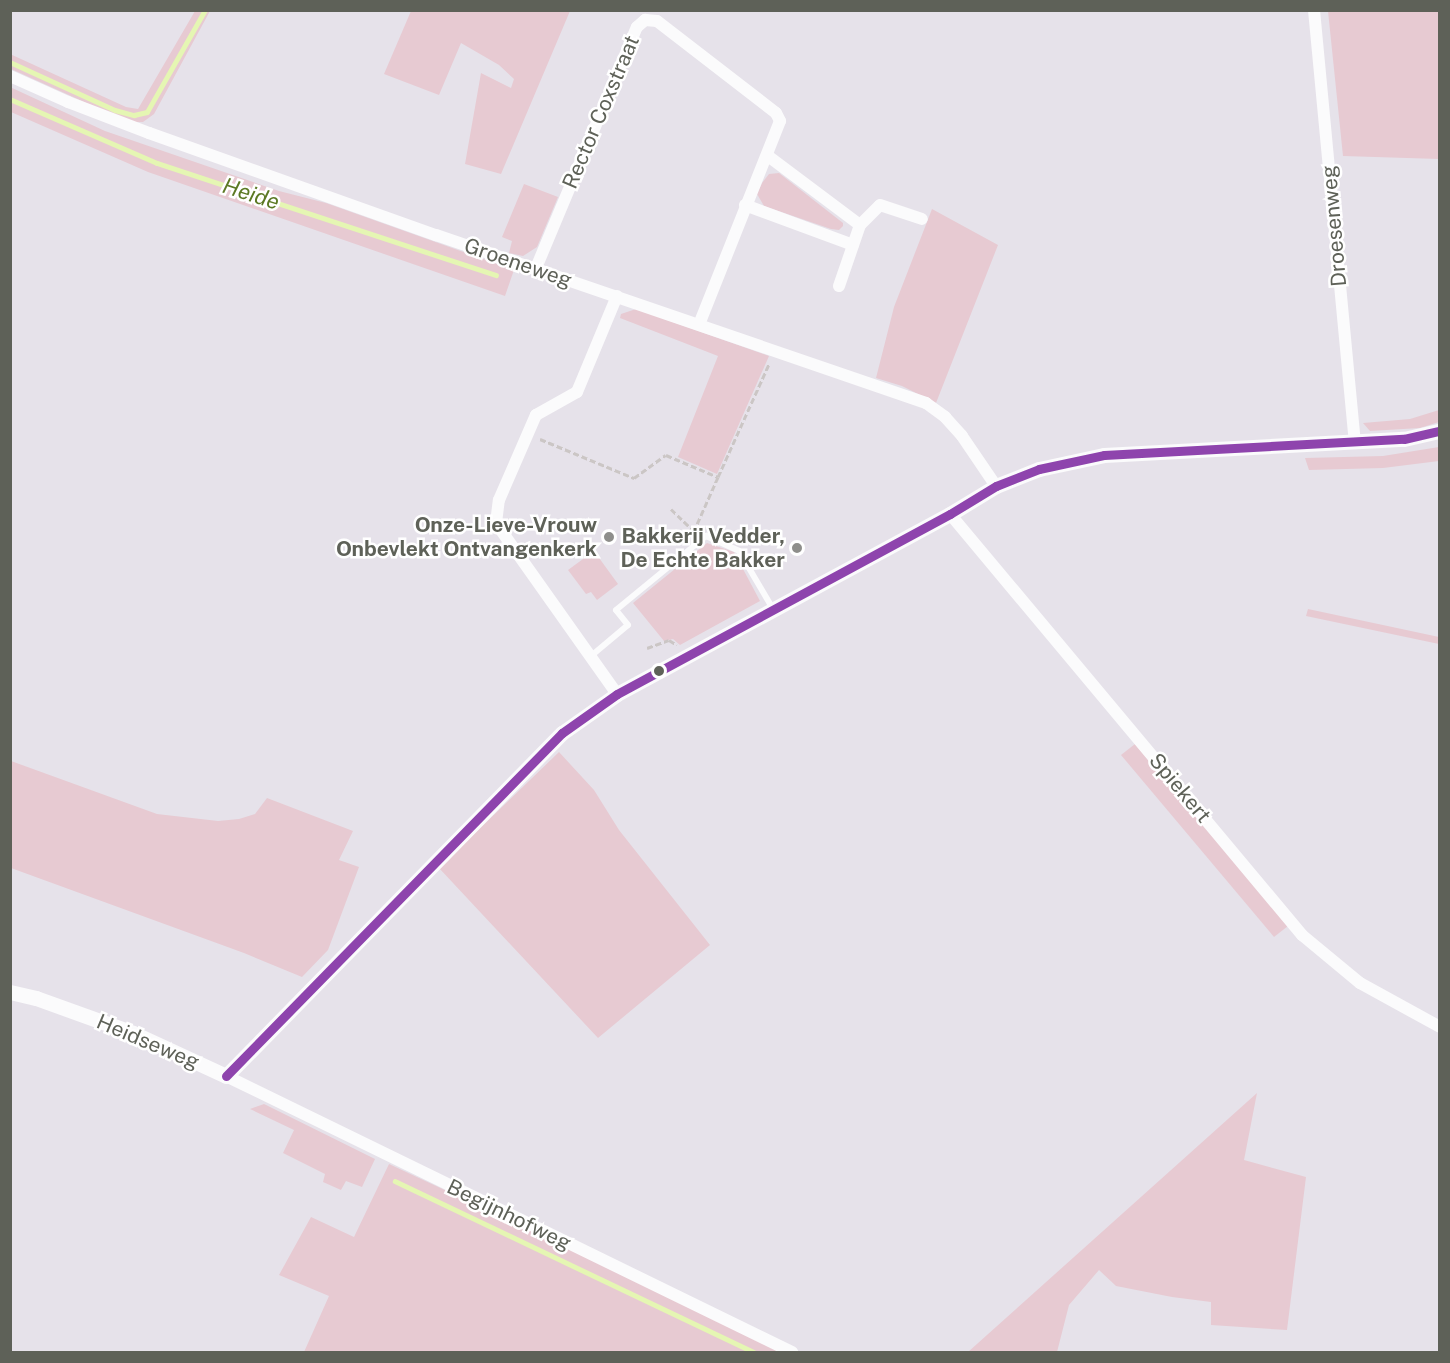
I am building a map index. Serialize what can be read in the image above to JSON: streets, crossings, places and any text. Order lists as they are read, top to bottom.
{
  "streets": {
    "street": [
      "Rector Coxstraat",
      "Droesenweg",
      "Groeneweg",
      "Spiekert",
      "Heidseweg",
      "Begijnhofweg"
    ]
  },
  "crossings": [
    ["Rector Coxstraat", "Groeneweg"],
    ["Droesenweg", "Heidseweg"],
    ["Groeneweg", "Heidseweg"],
    ["Spiekert", "Heidseweg"],
    ["Heidseweg", "Begijnhofweg"]
  ],
  "water": ["Heide"],
  "places": ["Onze-Lieve-Vrouw Onbevlekt Ontvangenkerk", "Bakkerij Vedder, De Echte Bakker"]
}
